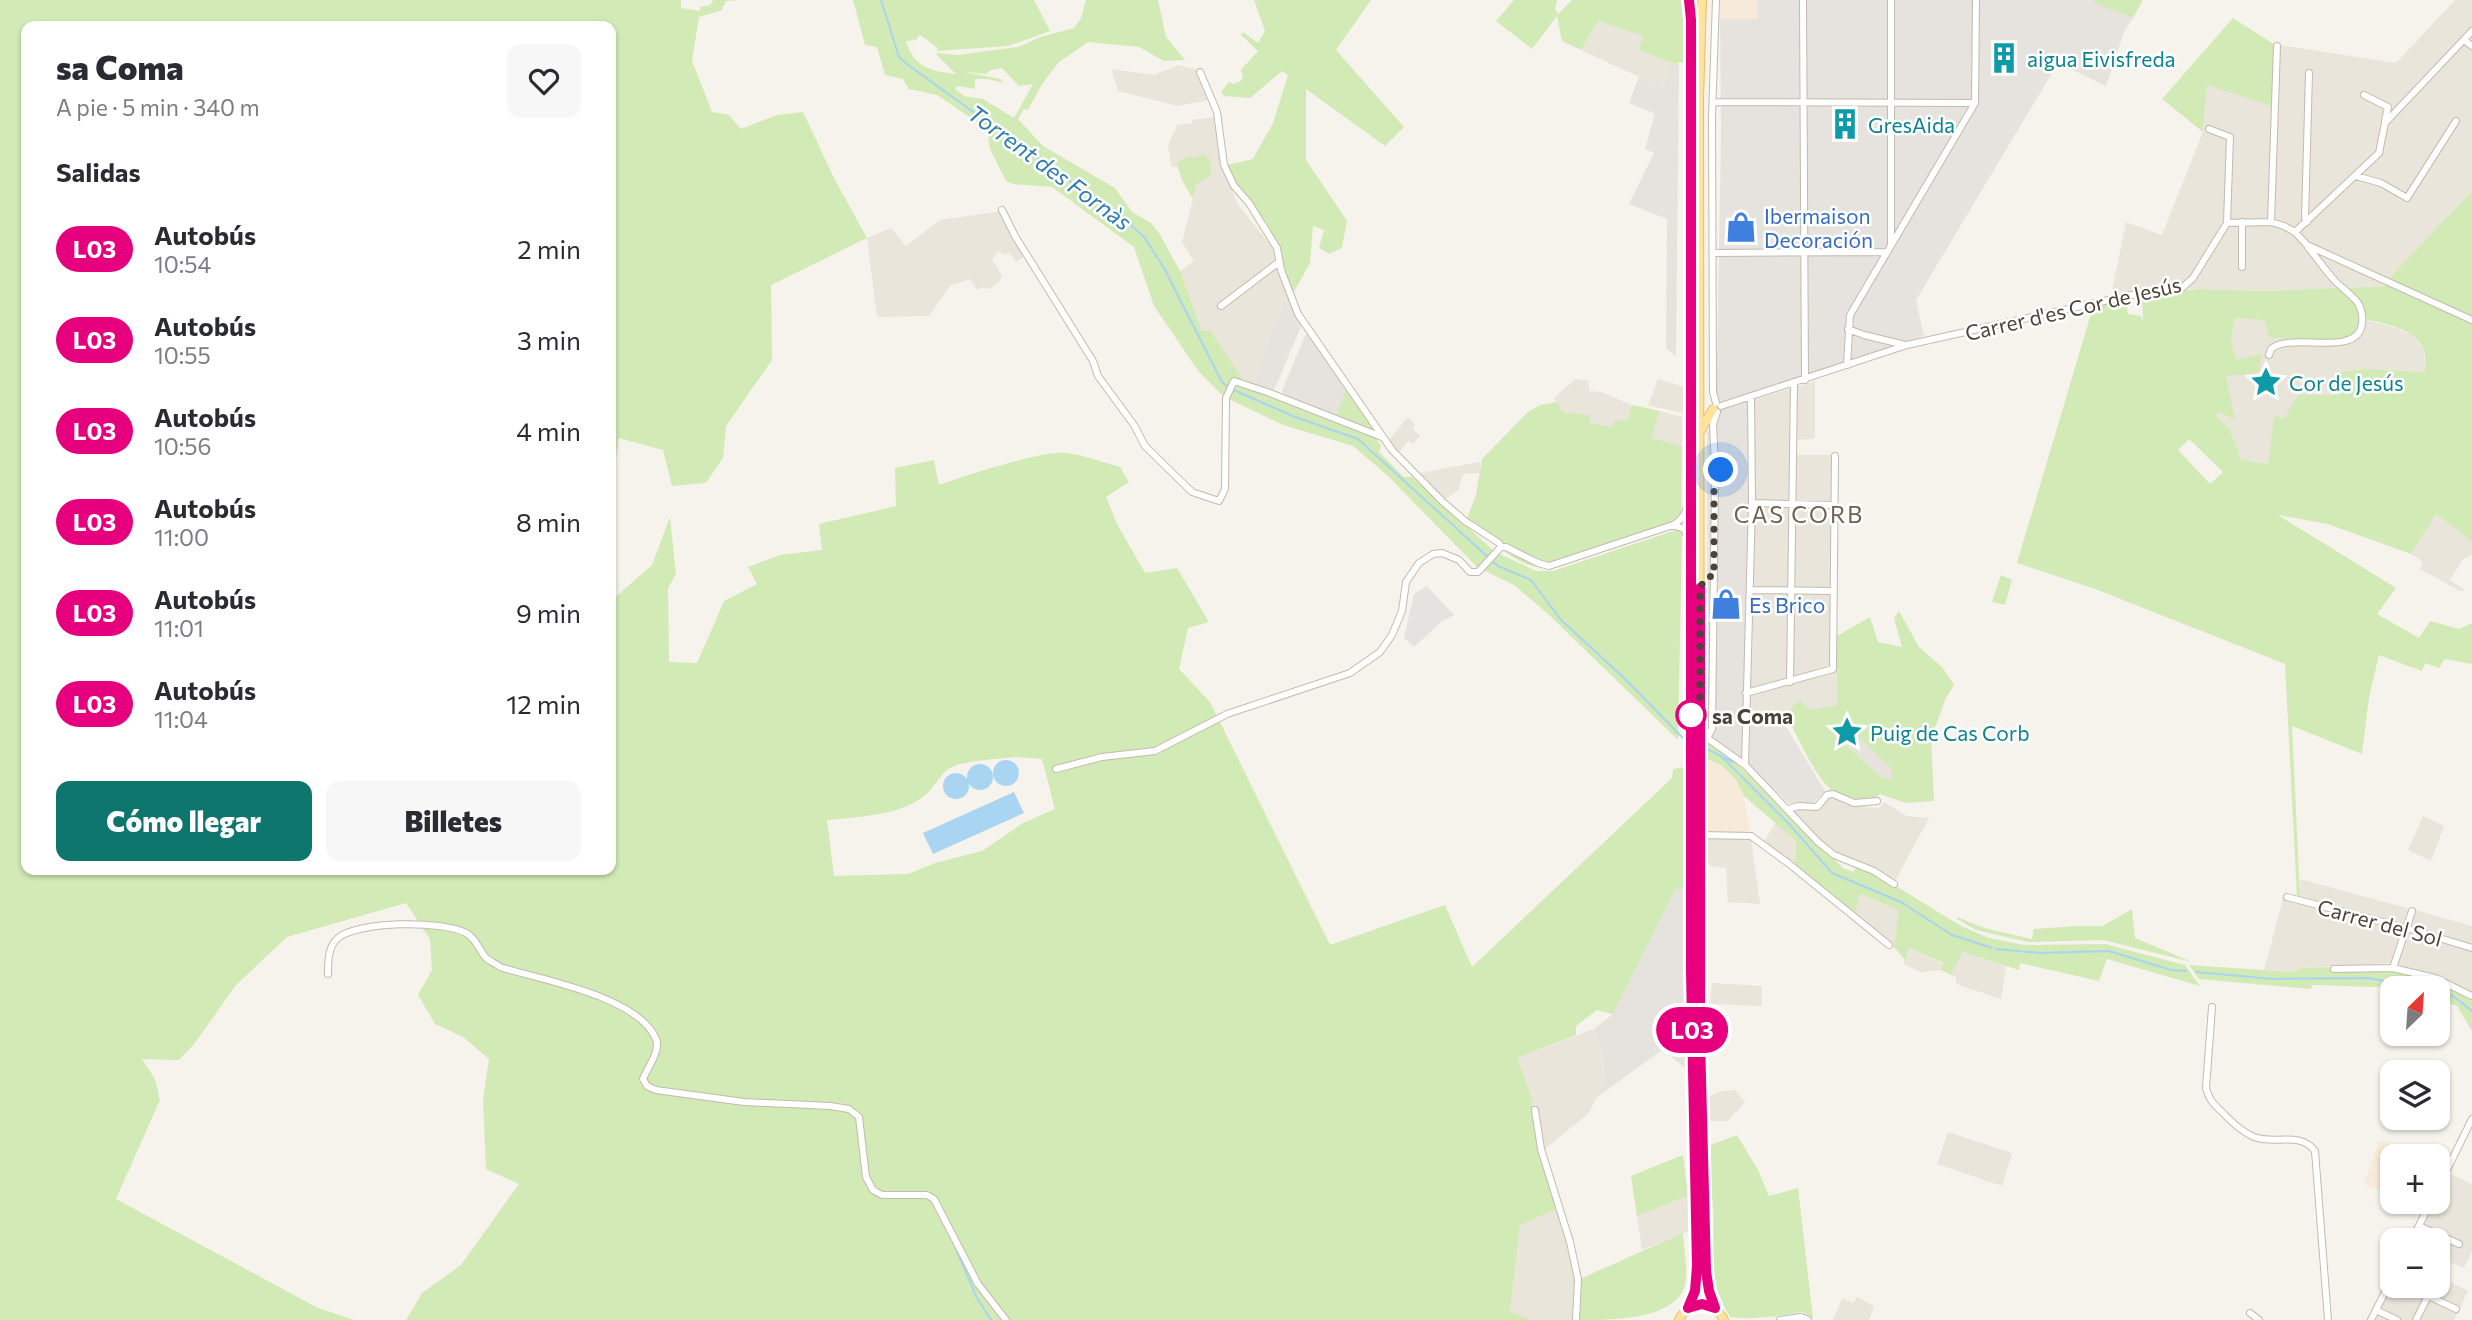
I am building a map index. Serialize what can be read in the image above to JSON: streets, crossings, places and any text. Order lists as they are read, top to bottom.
{
  "streets": {
    "street": ["Carrer d'es Cor de Jesús", "Carrer del Sol"]
  },
  "districts": ["CAS CORB"],
  "water": ["Torrent des Fornàs"],
  "places": {
    "building": ["aigua Eivisfreda", "GresAida"],
    "shop": ["Ibermaison Decoración", "Es Brico"],
    "place": ["Cor de Jesús", "Puig de Cas Corb"],
    "other": ["sa Coma"]
  },
  "lines": ["bus line L03"],
  "north": "top right",
  "page": {
    "on_map": "L03",
    "heading": [
      ["sa Coma", "A pie · 5 min · 340 m"],
      "Salidas"
    ],
    "list": [
      {
        "mark": "L03",
        "name": "Autobús",
        "note": "10:54",
        "value": "2 min"
      },
      {
        "mark": "L03",
        "name": "Autobús",
        "note": "10:55",
        "value": "3 min"
      },
      {
        "mark": "L03",
        "name": "Autobús",
        "note": "10:56",
        "value": "4 min"
      },
      {
        "mark": "L03",
        "name": "Autobús",
        "note": "11:00",
        "value": "8 min"
      },
      {
        "mark": "L03",
        "name": "Autobús",
        "note": "11:01",
        "value": "9 min"
      },
      {
        "mark": "L03",
        "name": "Autobús",
        "note": "11:04",
        "value": "12 min"
      }
    ],
    "buttons": ["Cómo llegar", "Billetes"],
    "map_buttons": ["+", "−"]
  }
}
